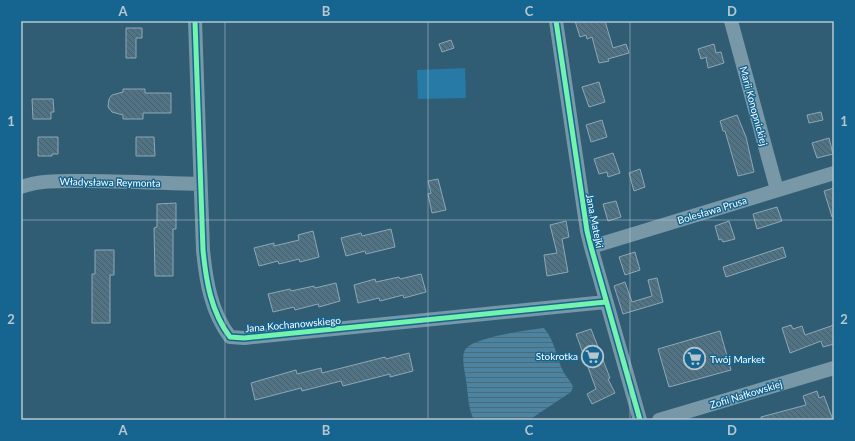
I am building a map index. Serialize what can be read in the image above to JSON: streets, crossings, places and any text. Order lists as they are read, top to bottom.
{
  "streets": {
    "street": [
      "Marii Konopnickiej",
      "Władysława Reymonta",
      "Bolesława Prusa",
      "Jana Matejki",
      "Jana Kochanowskiego",
      "Zofii Nałkowskiej"
    ]
  },
  "crossings": [
    ["Marii Konopnickiej", "Bolesława Prusa"],
    ["Władysława Reymonta", "Jana Kochanowskiego"],
    ["Bolesława Prusa", "Jana Matejki"],
    ["Jana Matejki", "Jana Kochanowskiego"]
  ],
  "places": {
    "supermarket": ["Stokrotka", "Twój Market"]
  },
  "grid": {
    "columns": [
      "A",
      "B",
      "C",
      "D"
    ],
    "rows": ["1", "2"]
  }
}
